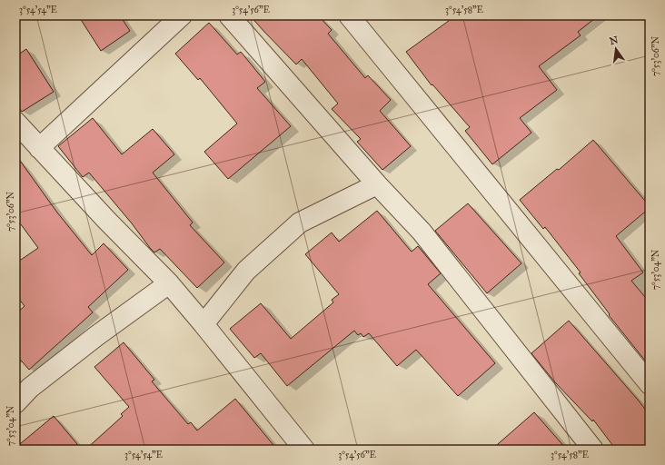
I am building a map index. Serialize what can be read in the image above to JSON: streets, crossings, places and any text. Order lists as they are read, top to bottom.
{
  "north": "top",
  "coordinates": [
    "3°54'54\"E",
    "3°54'56\"E",
    "3°54'58\"E",
    "7°53'06\"N",
    "7°53'04\"N"
  ]
}
